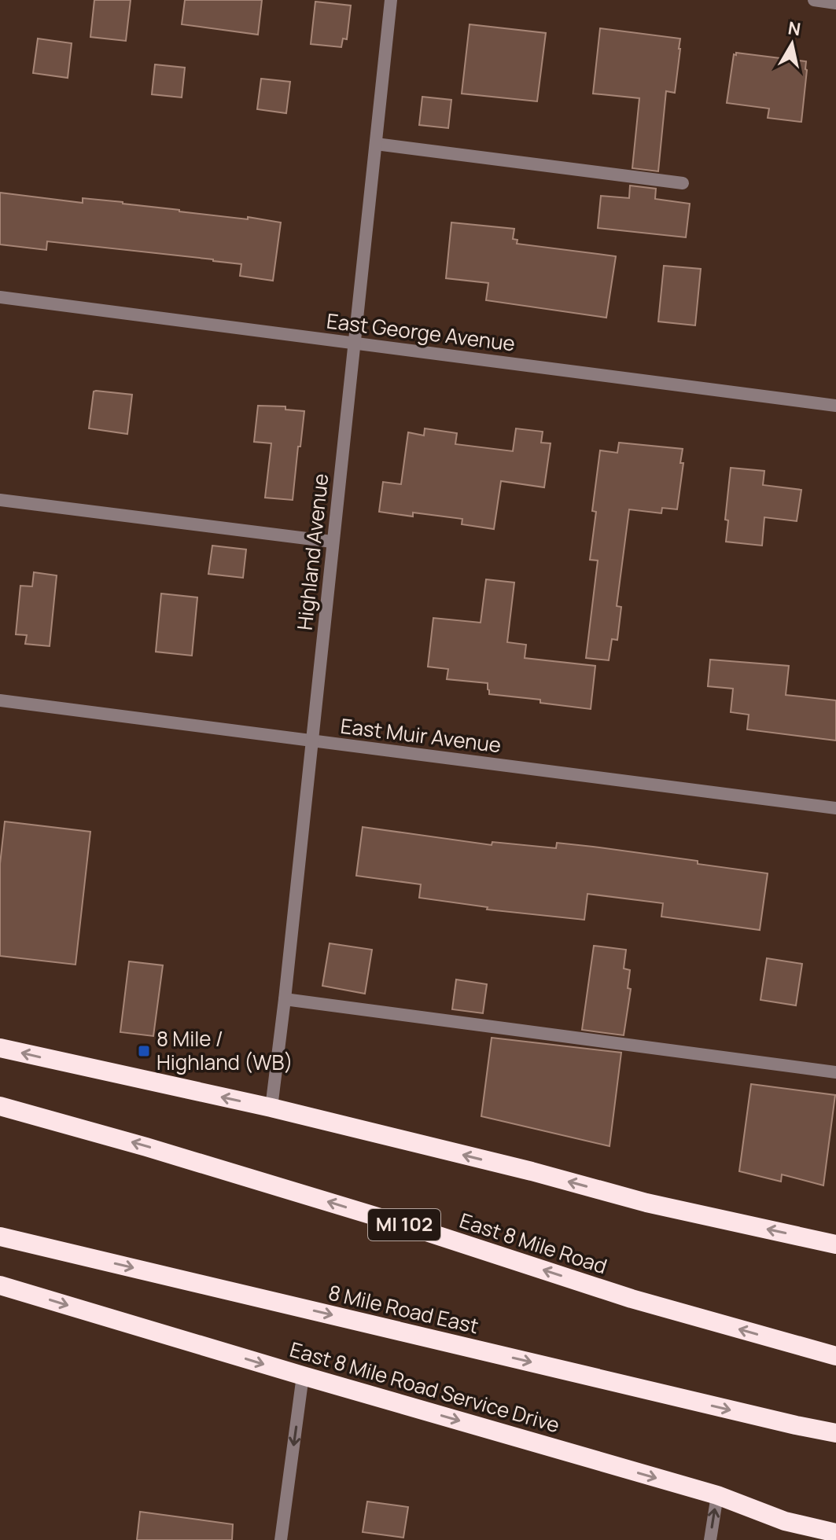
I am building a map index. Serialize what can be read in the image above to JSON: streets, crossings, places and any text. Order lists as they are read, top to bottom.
{
  "streets": {
    "highway": [
      "MI 102",
      "East 8 Mile Road",
      "8 Mile Road East",
      "East 8 Mile Road Service Drive"
    ],
    "street": ["East George Avenue", "Highland Avenue", "East Muir Avenue"]
  },
  "crossings": [
    ["East George Avenue", "Highland Avenue"],
    ["Highland Avenue", "East Muir Avenue"]
  ],
  "one_way": ["8 Mile Road East", "East 8 Mile Road Service Drive"],
  "places": {
    "transit": ["8 Mile / Highland (WB)"]
  },
  "north": "top"
}
